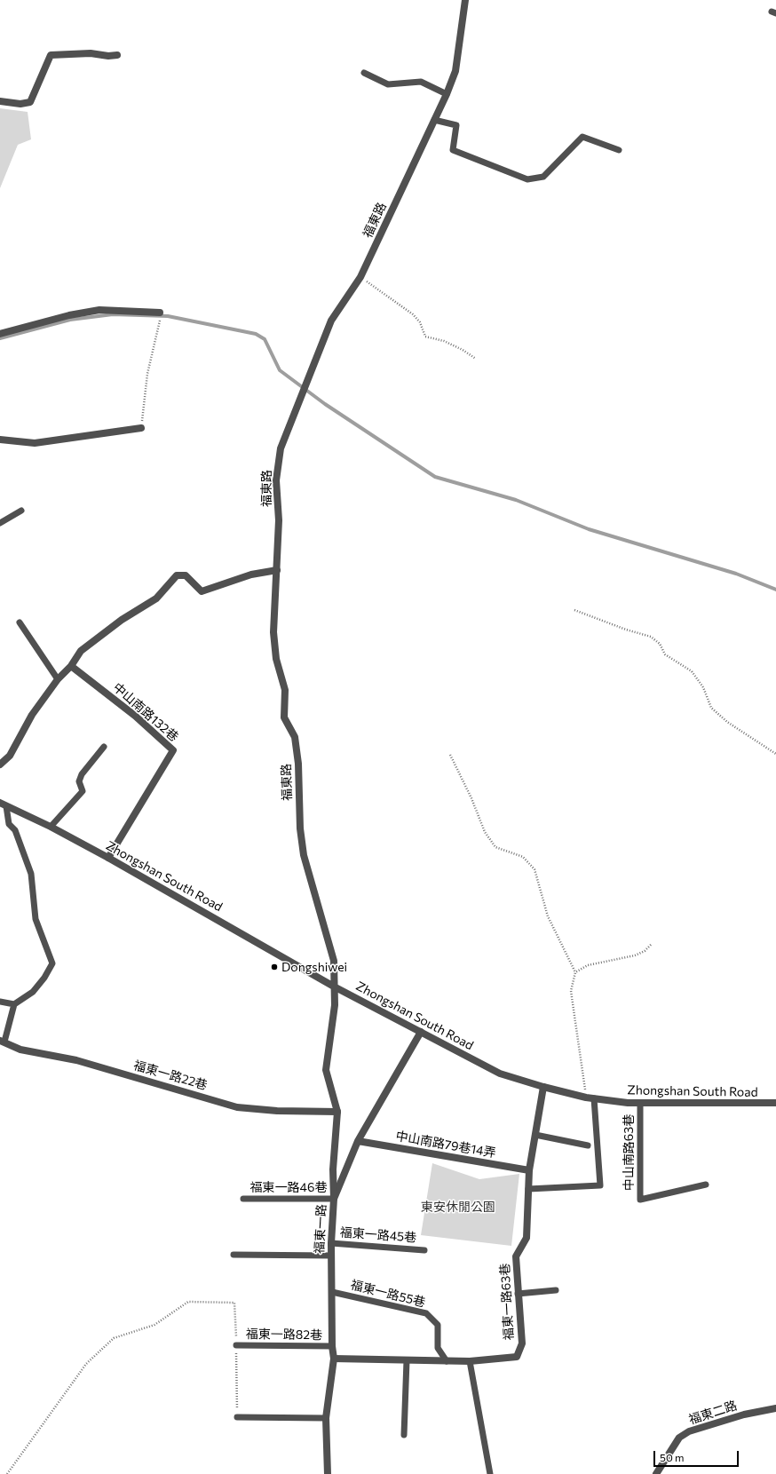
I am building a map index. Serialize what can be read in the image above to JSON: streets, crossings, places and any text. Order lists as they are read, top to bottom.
{
  "streets": {
    "street": [
      "福東路",
      "中山南路132巷",
      "Zhongshan South Road",
      "福東一路22巷",
      "中山南路79巷14弄",
      "福東一路",
      "福東一路63巷",
      "福東二路"
    ],
    "lane": [
      "中山南路63巷",
      "福東一路46巷",
      "福東一路45巷",
      "福東一路55巷",
      "福東一路82巷"
    ]
  },
  "crossings": [
    ["福東路", "Zhongshan South Road"],
    ["福東路", "福東一路"],
    ["中山南路132巷", "Zhongshan South Road"],
    ["Zhongshan South Road", "中山南路63巷"],
    ["Zhongshan South Road", "福東一路"],
    ["Zhongshan South Road", "福東一路63巷"],
    ["福東一路22巷", "福東一路"],
    ["中山南路79巷14弄", "福東一路63巷"],
    ["福東一路46巷", "福東一路"],
    ["福東一路", "福東一路45巷"],
    ["福東一路", "福東一路55巷"],
    ["福東一路", "福東一路63巷"],
    ["福東一路", "福東一路82巷"],
    ["福東一路55巷", "福東一路63巷"]
  ],
  "parks": ["東安休閒公園"],
  "places": ["Dongshiwei"],
  "scale_bar": "50 m"
}
